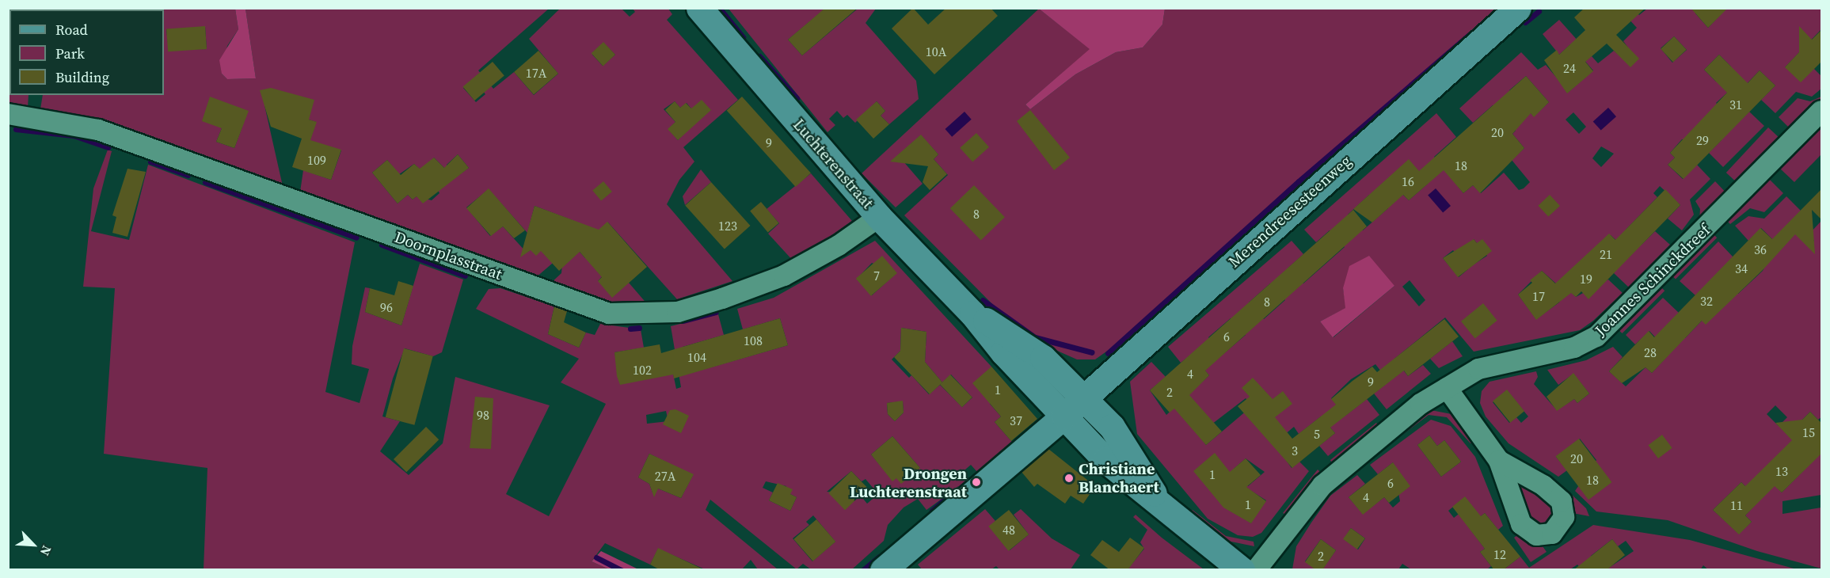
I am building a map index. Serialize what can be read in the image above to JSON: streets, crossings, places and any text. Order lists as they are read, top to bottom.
{
  "streets": {
    "street": [
      "Luchterenstraat",
      "Merendreesesteenweg",
      "Doornplasstraat",
      "Joannes Schinckdreef"
    ]
  },
  "crossings": [
    ["Luchterenstraat", "Merendreesesteenweg"],
    ["Luchterenstraat", "Doornplasstraat"]
  ],
  "places": ["Christiane Blanchaert", "Drongen Luchterenstraat"],
  "house_numbers": [
    "10A",
    "24",
    "17A",
    "31",
    "20",
    "29",
    "9",
    "109",
    "18",
    "16",
    "8",
    "123",
    "36",
    "21",
    "34",
    "7",
    "19",
    "17",
    "32",
    "8",
    "96",
    "6",
    "108",
    "28",
    "104",
    "102",
    "4",
    "9",
    "1",
    "2",
    "98",
    "37",
    "15",
    "5",
    "3",
    "20",
    "13",
    "1",
    "27A",
    "18",
    "6",
    "4",
    "1",
    "11",
    "48",
    "12",
    "2"
  ],
  "legend": ["Road", "Park", "Building"],
  "north": "bottom right"
}
